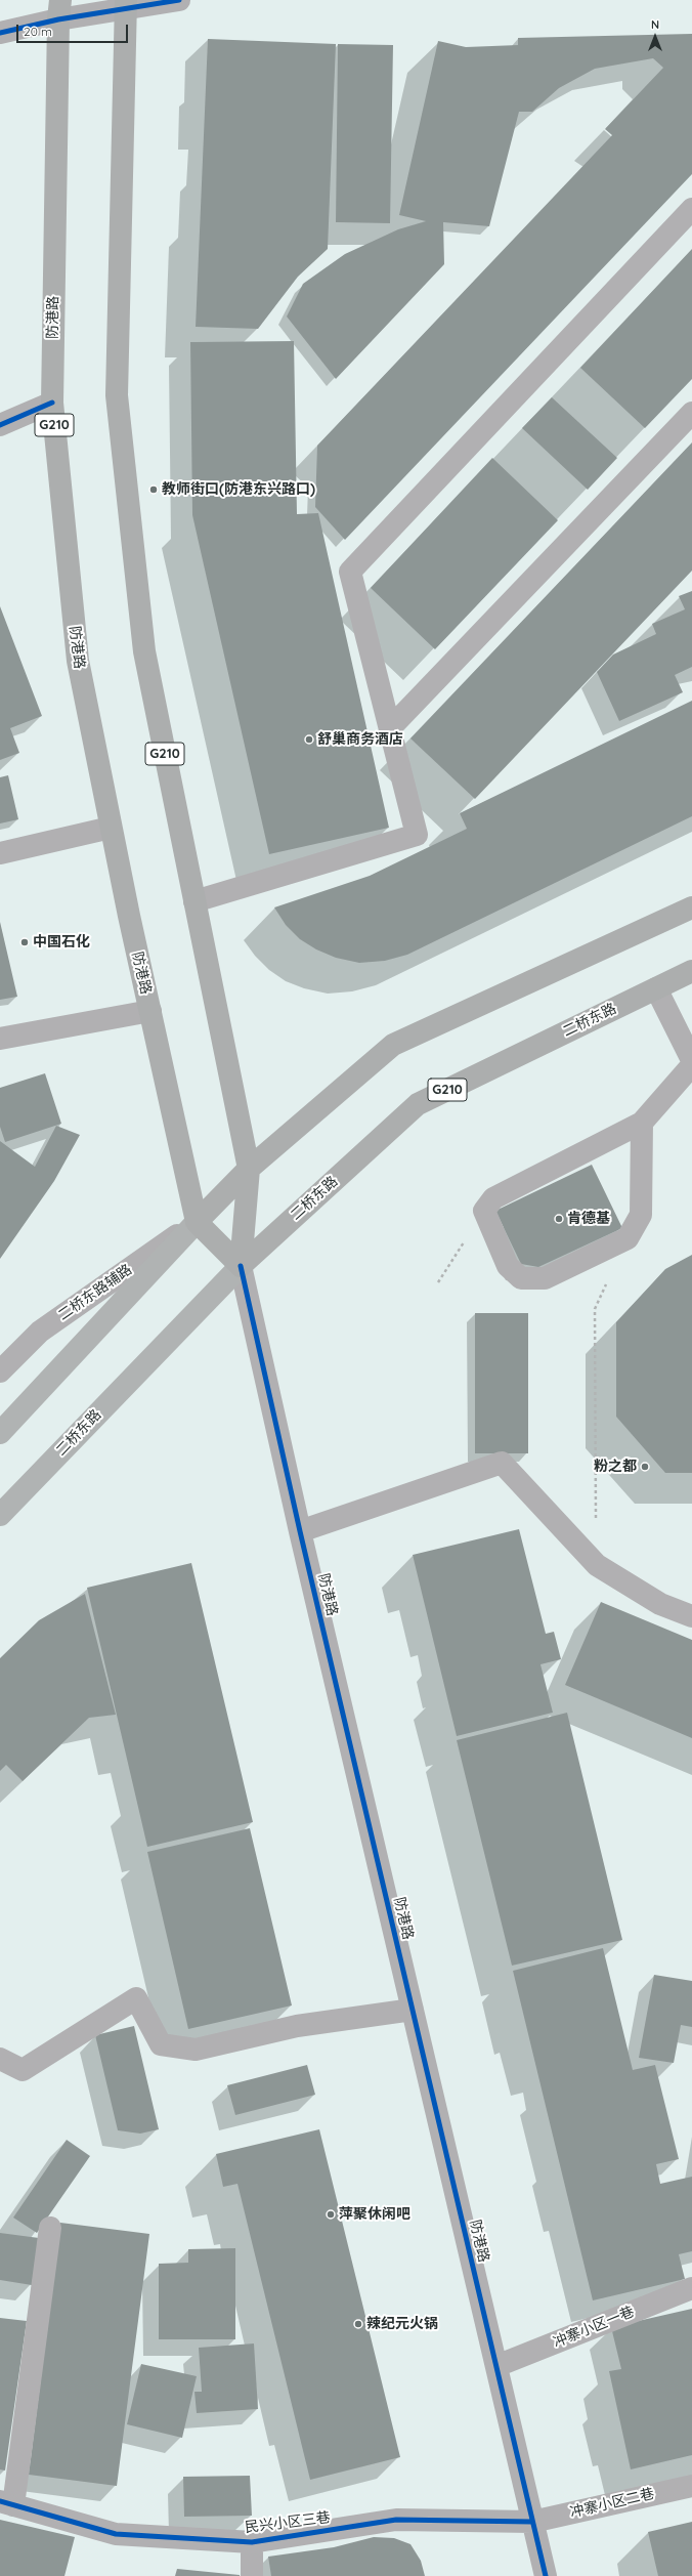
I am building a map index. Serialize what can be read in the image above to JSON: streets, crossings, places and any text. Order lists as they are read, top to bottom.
{
  "streets": {
    "highway": ["防港路", "G210", "二桥东路"],
    "street": [
      "二桥东路辅路",
      "冲寨小区一巷",
      "冲寨小区二巷",
      "民兴小区三巷"
    ]
  },
  "crossings": [
    ["防港路", "二桥东路"],
    ["防港路", "二桥东路辅路"],
    ["防港路", "冲寨小区一巷"],
    ["防港路", "冲寨小区二巷"],
    ["防港路", "民兴小区三巷"],
    ["冲寨小区二巷", "民兴小区三巷"]
  ],
  "places": [
    "教师街口(防港东兴路口)",
    "舒巢商务酒店",
    "中国石化",
    "肯德基",
    "粉之都",
    "萍聚休闲吧",
    "辣纪元火锅"
  ],
  "scale_bar": "20 m",
  "north": "top"
}
